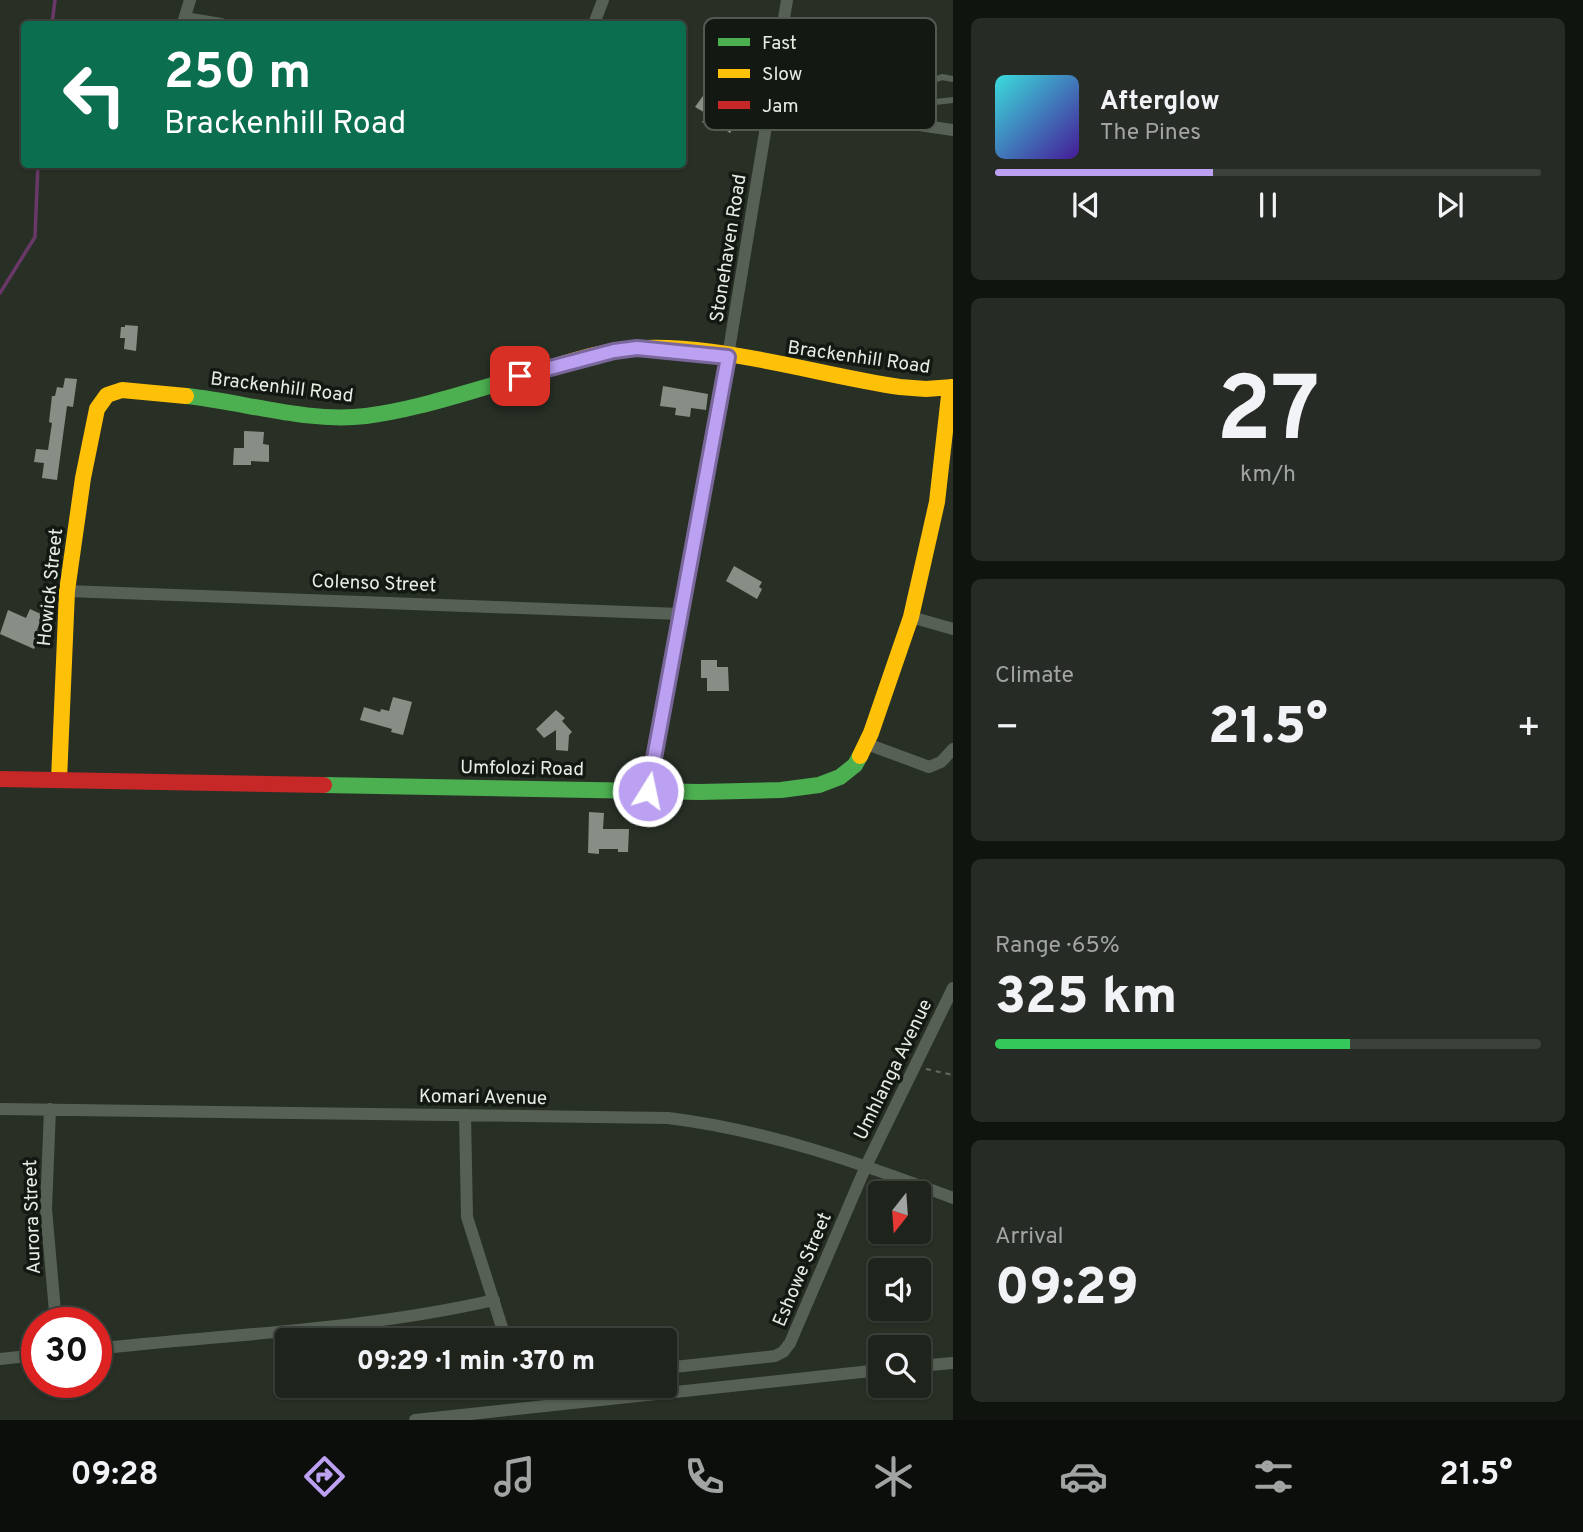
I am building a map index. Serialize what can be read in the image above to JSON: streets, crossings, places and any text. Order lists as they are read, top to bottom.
{
  "streets": {
    "street": [
      "Stonehaven Road",
      "Brackenhill Road",
      "Colenso Street",
      "Howick Street",
      "Umfolozi Road",
      "Umhlanga Avenue",
      "Komari Avenue",
      "Aurora Street",
      "Eshowe Street"
    ]
  },
  "crossings": [
    ["Stonehaven Road", "Brackenhill Road"],
    ["Stonehaven Road", "Colenso Street"],
    ["Stonehaven Road", "Umfolozi Road"],
    ["Brackenhill Road", "Howick Street"],
    ["Brackenhill Road", "Umfolozi Road"],
    ["Colenso Street", "Howick Street"],
    ["Howick Street", "Umfolozi Road"],
    ["Umhlanga Avenue", "Komari Avenue"],
    ["Umhlanga Avenue", "Eshowe Street"],
    ["Komari Avenue", "Aurora Street"],
    ["Komari Avenue", "Eshowe Street"]
  ],
  "legend": ["Fast", "Slow", "Jam"],
  "north": "bottom",
  "page": {
    "turn": ["250 m", "Brackenhill Road"],
    "song": ["Afterglow", "The Pines"],
    "tile": [
      ["27", "km/h"],
      "Climate",
      ["Range · 65%", "325 km"],
      ["Arrival", "09:29"]
    ],
    "heat": ["−", "21.5°", "+"],
    "limit": "30",
    "trip": "09:29 · 1 min · 370 m",
    "tabs": ["09:28", "21.5°"]
  }
}
